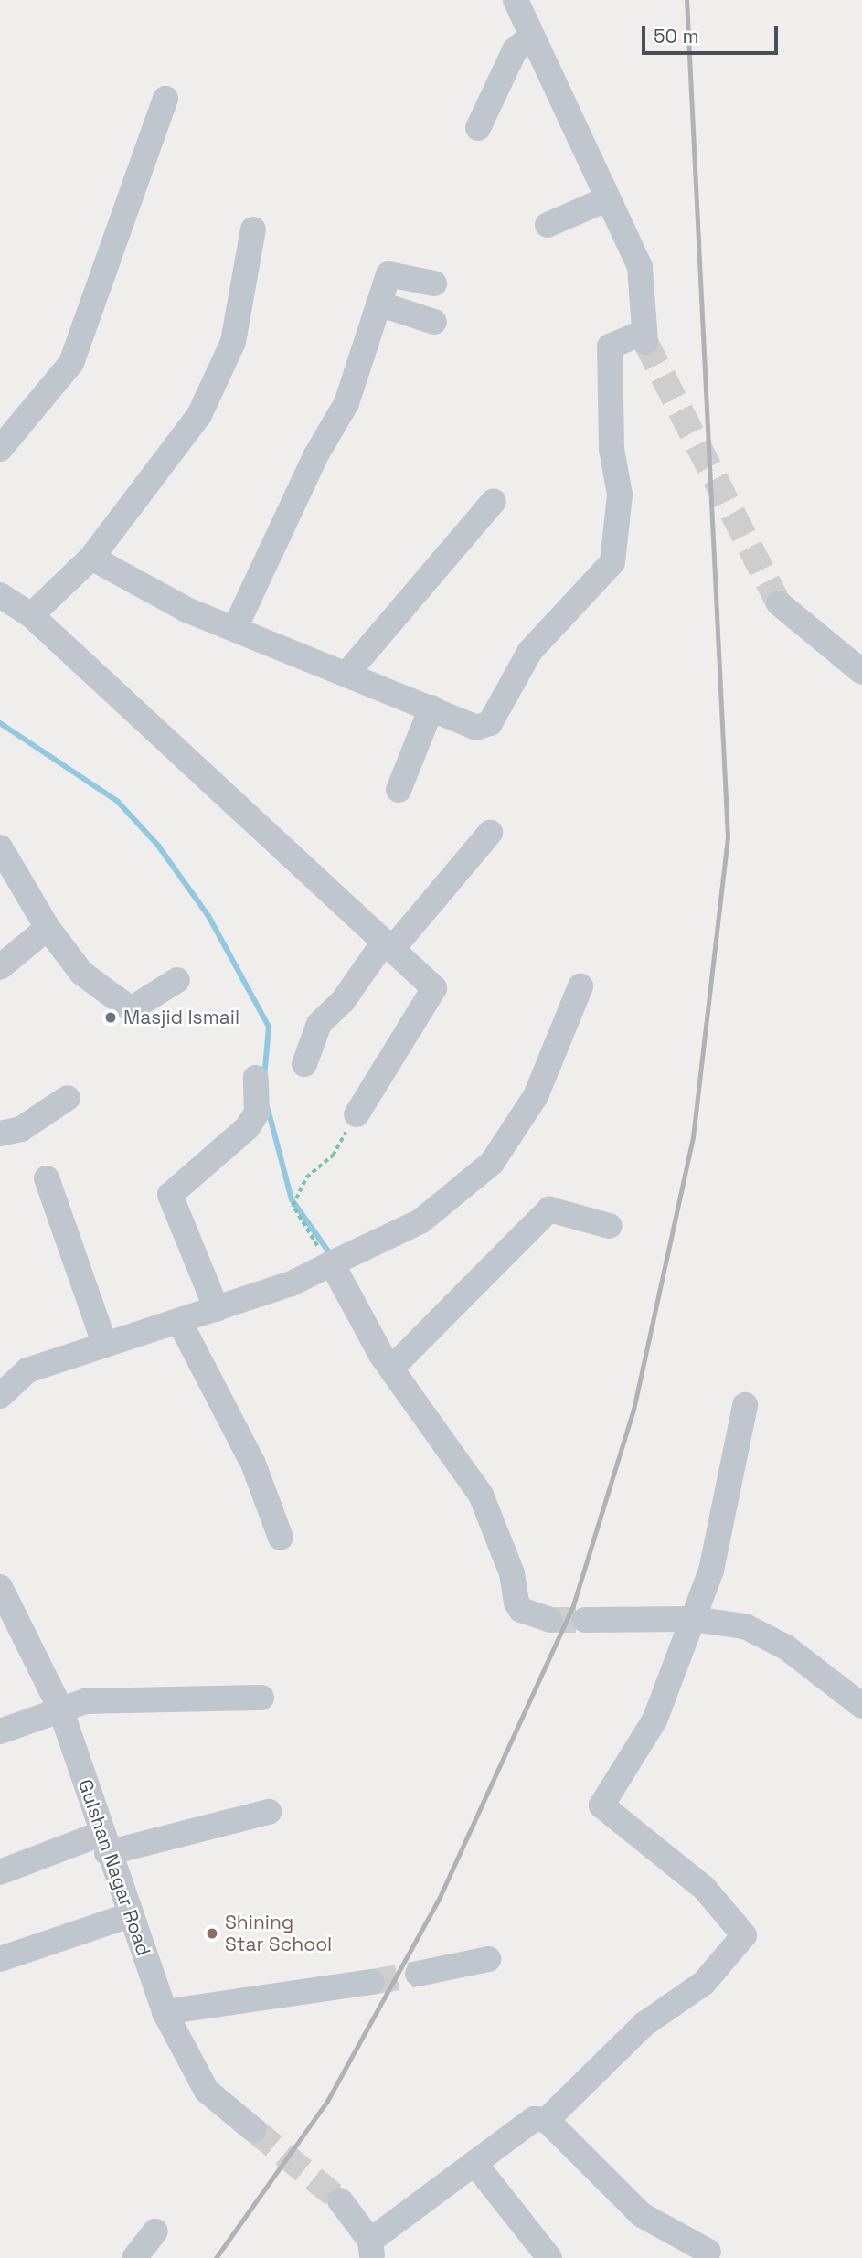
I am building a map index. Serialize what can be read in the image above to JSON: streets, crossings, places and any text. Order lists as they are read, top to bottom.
{
  "streets": {
    "street": ["Gulshan Nagar Road"]
  },
  "places": ["Masjid Ismail", "Shining Star School"],
  "scale_bar": "50 m"
}
